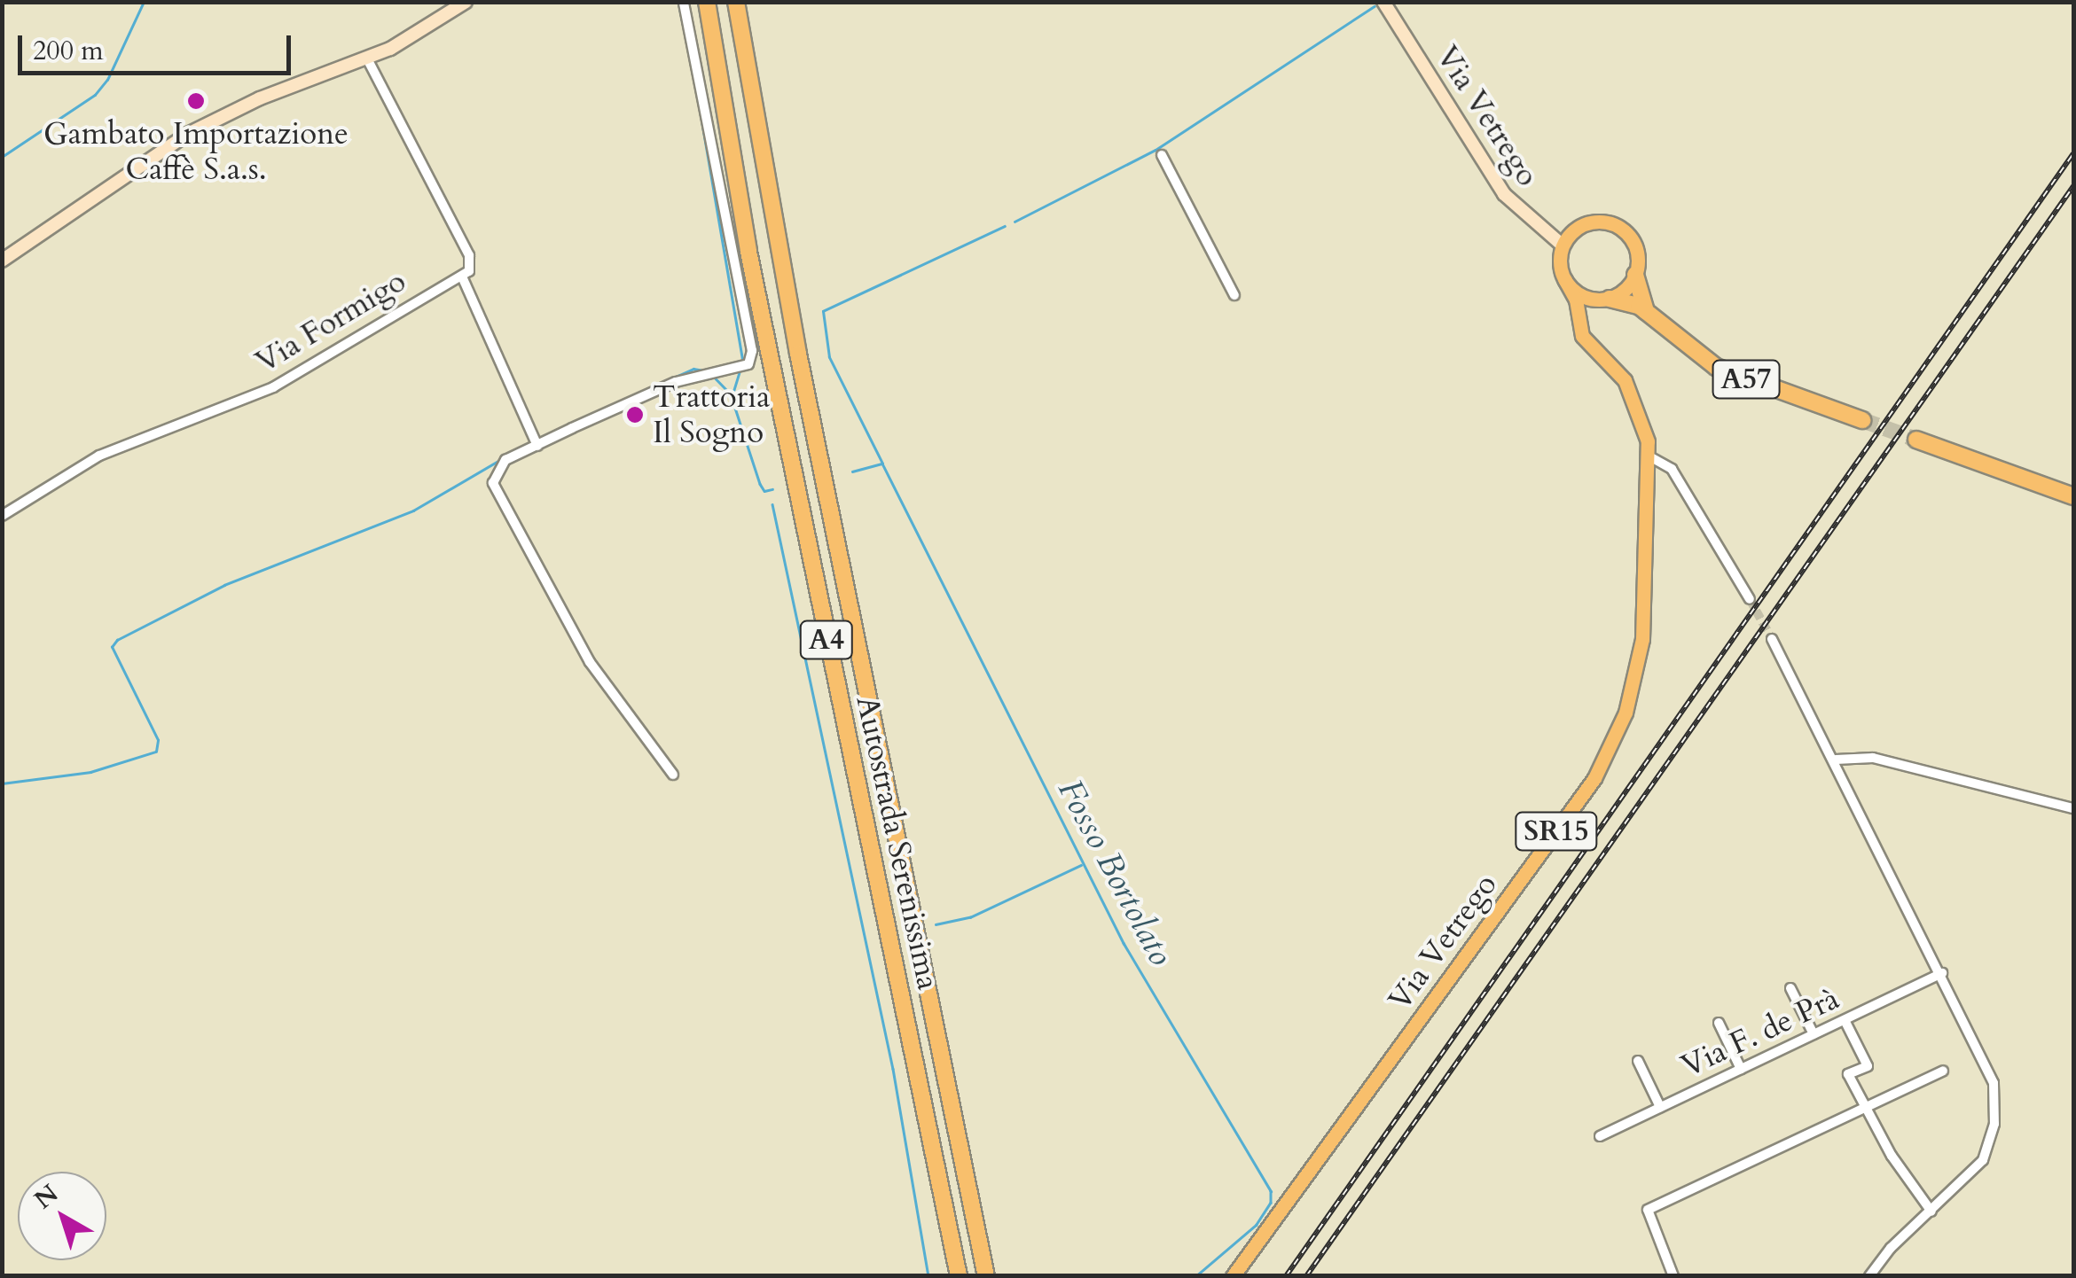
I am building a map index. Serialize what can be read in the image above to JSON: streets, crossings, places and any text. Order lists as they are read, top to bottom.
{
  "streets": {
    "highway": ["A57", "A4", "Autostrada Serenissima"],
    "main road": ["Via Vetrego", "SR15"],
    "street": ["Via Formigo", "Via F. de Prà"]
  },
  "crossings": [
    ["Via Vetrego", "A57"]
  ],
  "water": ["Fosso Bortolato"],
  "places": ["Gambato Importazione Caffè S.a.s.", "Trattoria Il Sogno"],
  "scale_bar": "200 m",
  "north": "top left"
}
